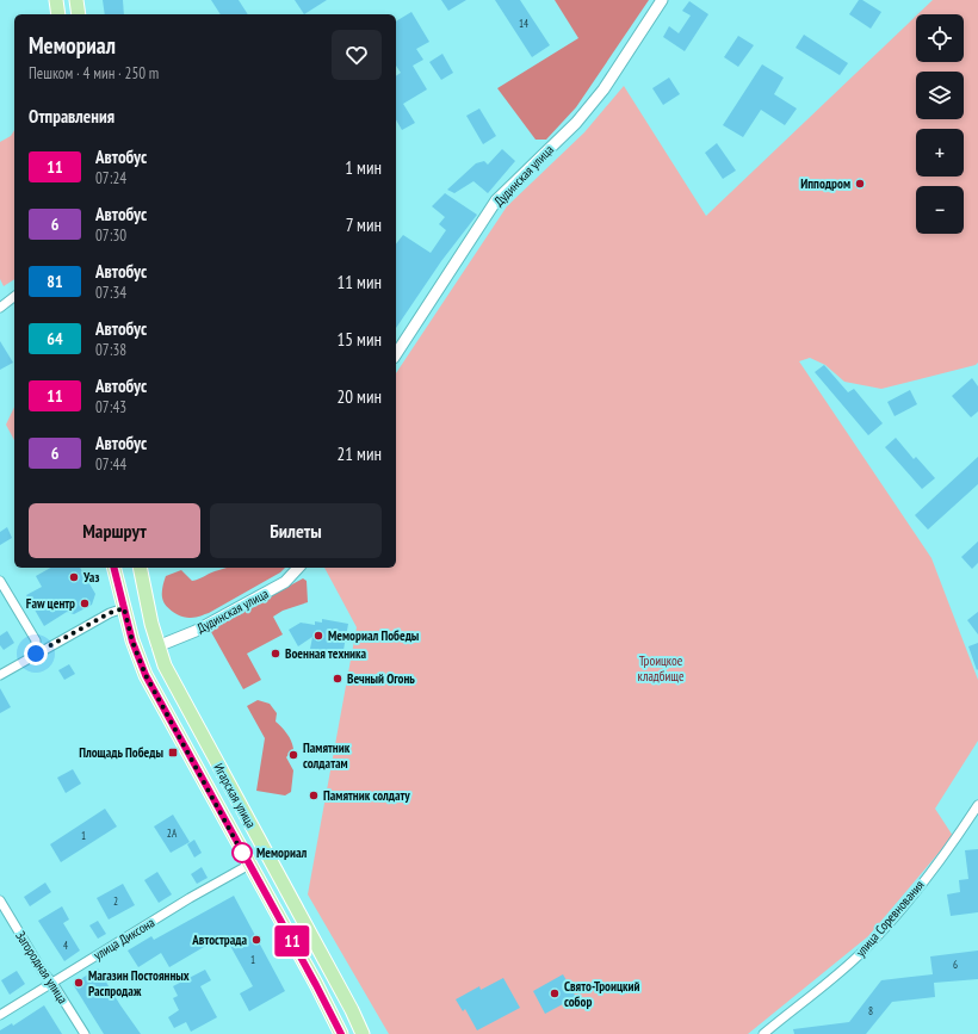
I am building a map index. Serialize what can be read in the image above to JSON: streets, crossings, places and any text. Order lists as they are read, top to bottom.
{
  "streets": {
    "main road": ["Игарская улица"],
    "street": [
      "Дудинская улица",
      "улица Соревнования",
      "улица Диксона",
      "Загородная улица"
    ]
  },
  "crossings": [
    ["Дудинская улица", "Игарская улица"],
    ["Игарская улица", "улица Диксона"],
    ["улица Диксона", "Загородная улица"]
  ],
  "parks": ["Троицкое кладбище"],
  "places": {
    "other": [
      "Ипподром",
      "Уаз",
      "Faw центр",
      "Мемориал Победы",
      "Военная техника",
      "Вечный Огонь",
      "Памятник солдатам",
      "Памятник солдату",
      "Мемориал",
      "Автострада",
      "Магазин Постоянных Распродаж",
      "Свято-Троицкий собор"
    ],
    "transit": ["Площадь Победы"]
  },
  "lines": ["bus line 11"],
  "house_numbers": [
    "14",
    "2А",
    "1",
    "2",
    "4",
    "1",
    "6",
    "8"
  ],
  "page": {
    "on_map": "11",
    "map_buttons": ["+", "−"],
    "heading": [
      ["Мемориал", "Пешком · 4 мин · 250 m"],
      "Отправления"
    ],
    "list": [
      {
        "mark": "11",
        "name": "Автобус",
        "note": "07:24",
        "value": "1 мин"
      },
      {
        "mark": "6",
        "name": "Автобус",
        "note": "07:30",
        "value": "7 мин"
      },
      {
        "mark": "81",
        "name": "Автобус",
        "note": "07:34",
        "value": "11 мин"
      },
      {
        "mark": "64",
        "name": "Автобус",
        "note": "07:38",
        "value": "15 мин"
      },
      {
        "mark": "11",
        "name": "Автобус",
        "note": "07:43",
        "value": "20 мин"
      },
      {
        "mark": "6",
        "name": "Автобус",
        "note": "07:44",
        "value": "21 мин"
      }
    ],
    "buttons": ["Маршрут", "Билеты"]
  }
}
